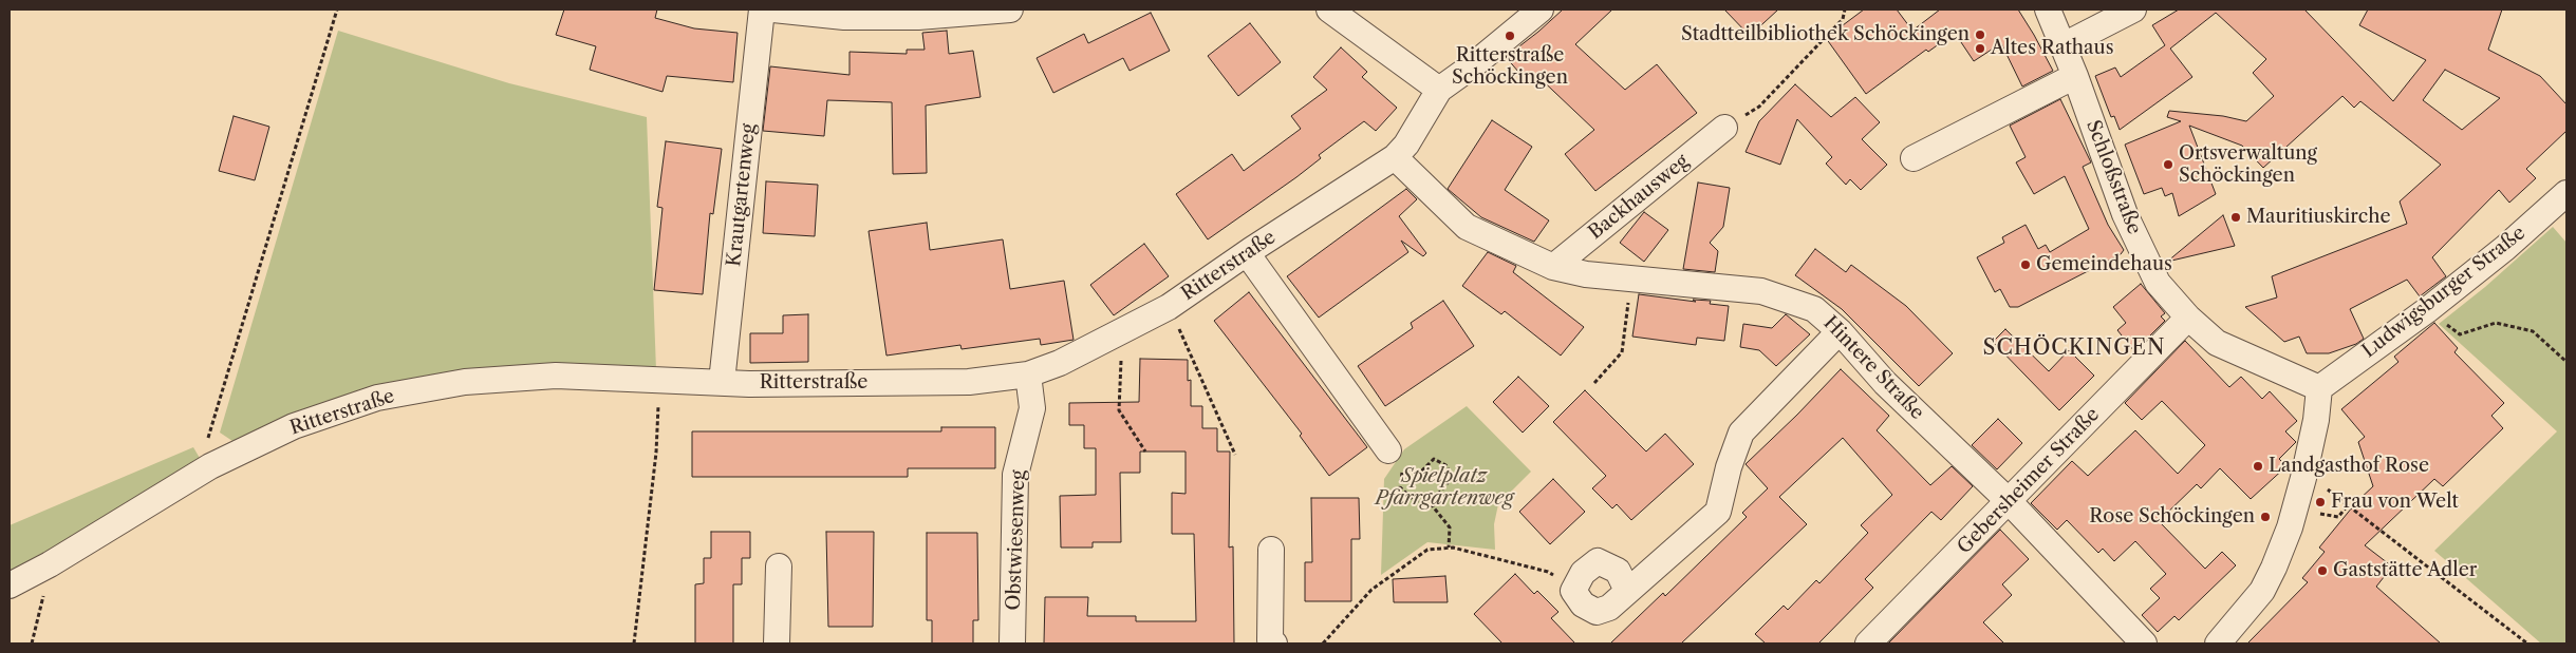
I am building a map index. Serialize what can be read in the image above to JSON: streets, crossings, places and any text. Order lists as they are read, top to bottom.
{
  "streets": {
    "street": [
      "Schloßstraße",
      "Krautgartenweg",
      "Backhausweg",
      "Ritterstraße",
      "Ludwigsburger Straße",
      "Hintere Straße",
      "Gebersheimer Straße",
      "Obstwiesenweg"
    ]
  },
  "crossings": [
    ["Schloßstraße", "Ludwigsburger Straße"],
    ["Schloßstraße", "Gebersheimer Straße"],
    ["Krautgartenweg", "Ritterstraße"],
    ["Backhausweg", "Hintere Straße"],
    ["Ritterstraße", "Hintere Straße"],
    ["Ritterstraße", "Obstwiesenweg"],
    ["Hintere Straße", "Gebersheimer Straße"]
  ],
  "districts": ["SCHÖCKINGEN"],
  "parks": ["Spielplatz Pfarrgartenweg"],
  "places": [
    "Stadtteilbibliothek Schöckingen",
    "Ritterstraße Schöckingen",
    "Altes Rathaus",
    "Ortsverwaltung Schöckingen",
    "Mauritiuskirche",
    "Gemeindehaus",
    "Landgasthof Rose",
    "Frau von Welt",
    "Rose Schöckingen",
    "Gaststätte Adler"
  ]
}
